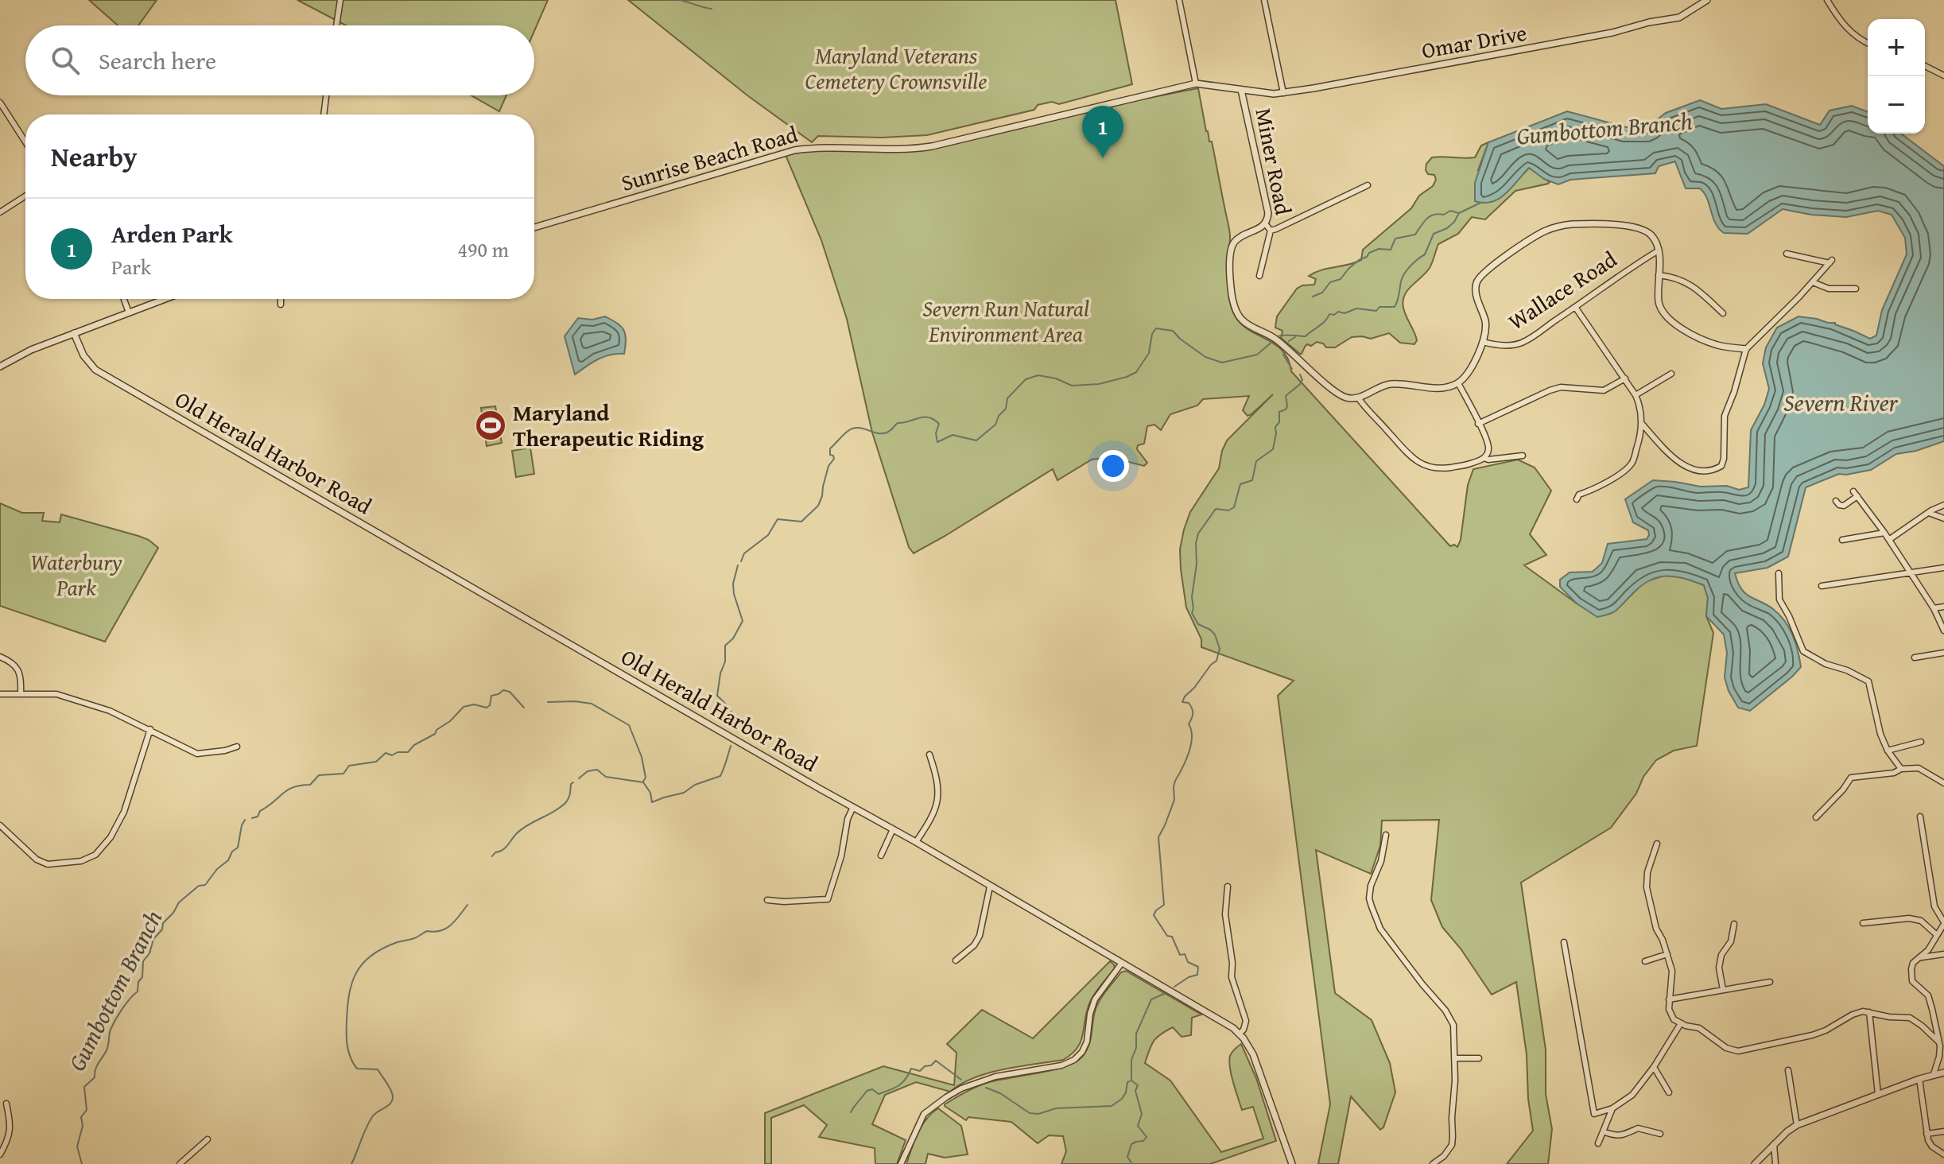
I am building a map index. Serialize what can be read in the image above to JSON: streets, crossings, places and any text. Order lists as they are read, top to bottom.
{
  "streets": {
    "street": [
      "Omar Drive",
      "Sunrise Beach Road",
      "Miner Road",
      "Wallace Road",
      "Old Herald Harbor Road"
    ]
  },
  "crossings": [
    ["Omar Drive", "Sunrise Beach Road"],
    ["Omar Drive", "Miner Road"],
    ["Sunrise Beach Road", "Miner Road"]
  ],
  "water": ["Gumbottom Branch", "Severn River"],
  "parks": ["Maryland Veterans Cemetery Crownsville", "Severn Run Natural Environment Area", "Waterbury Park"],
  "places": {
    "sports": ["Maryland Therapeutic Riding"]
  },
  "page": {
    "map_buttons": ["+", "−"],
    "search": "Search here",
    "pins": "1",
    "heading": "Nearby",
    "list": [
      {
        "mark": "1",
        "name": "Arden Park",
        "note": "Park",
        "value": "490 m"
      }
    ]
  }
}
